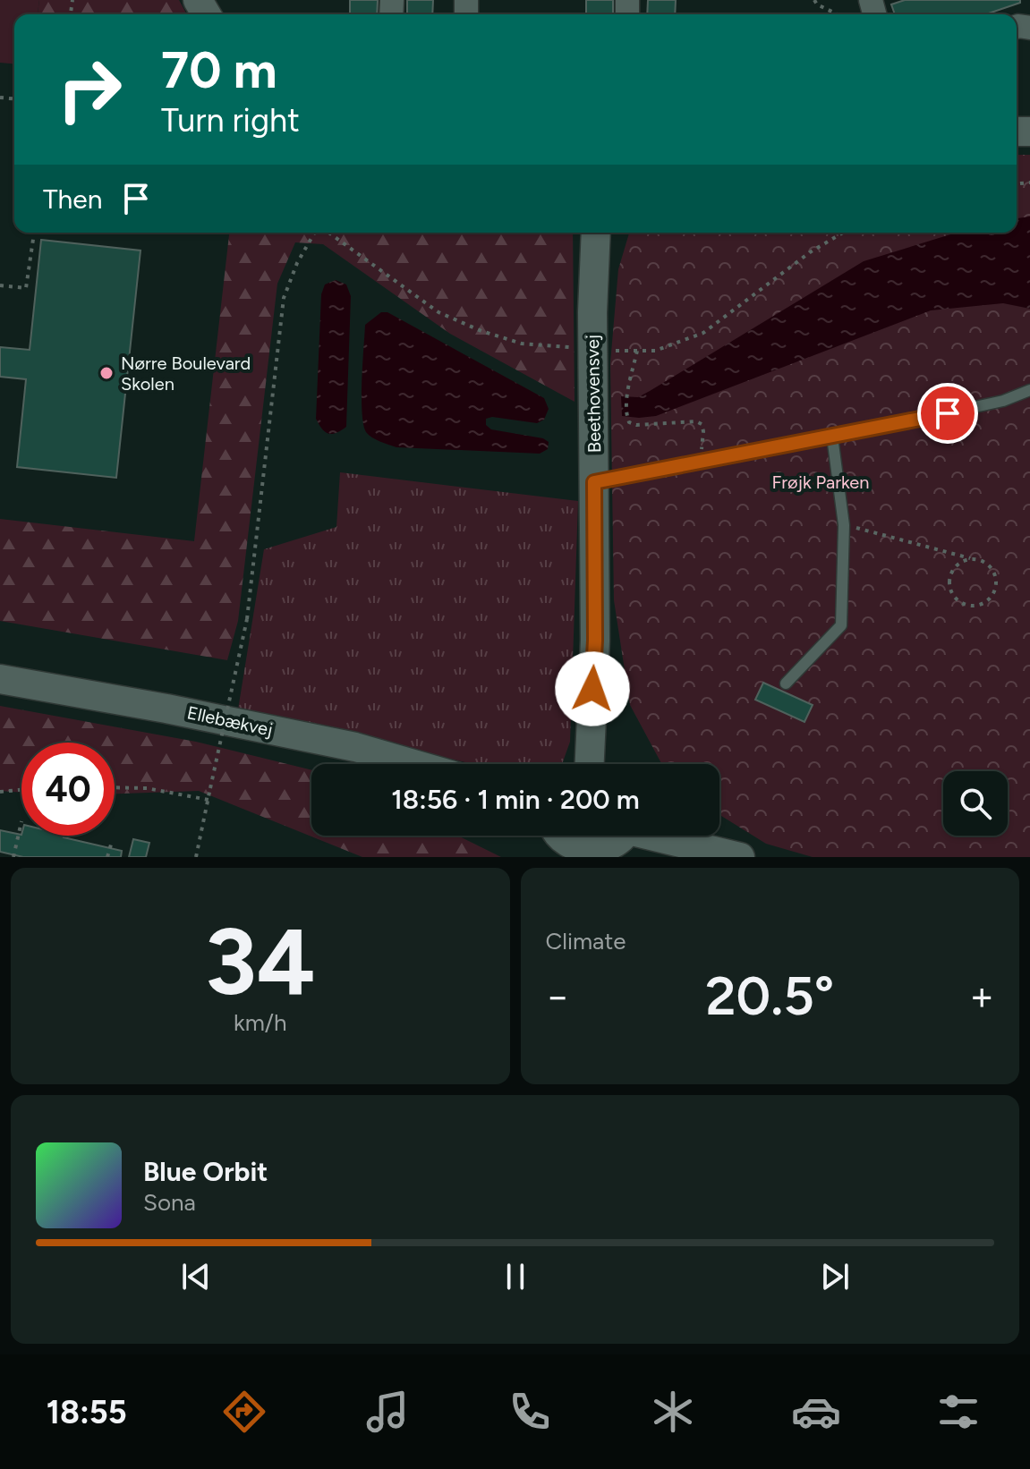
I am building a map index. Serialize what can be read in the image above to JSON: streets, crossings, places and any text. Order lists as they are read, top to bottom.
{
  "streets": {
    "street": ["Beethovensvej", "Ellebækvej"]
  },
  "parks": ["Frøjk Parken"],
  "places": ["Nørre Boulevard Skolen"],
  "page": {
    "turn": ["70 m", "Turn right"],
    "then": "Then",
    "limit": "40",
    "trip": "18:56 · 1 min · 200 m",
    "tile": [
      ["34", "km/h"],
      "Climate"
    ],
    "heat": ["−", "20.5°", "+"],
    "song": ["Blue Orbit", "Sona"],
    "tabs": "18:55"
  }
}
